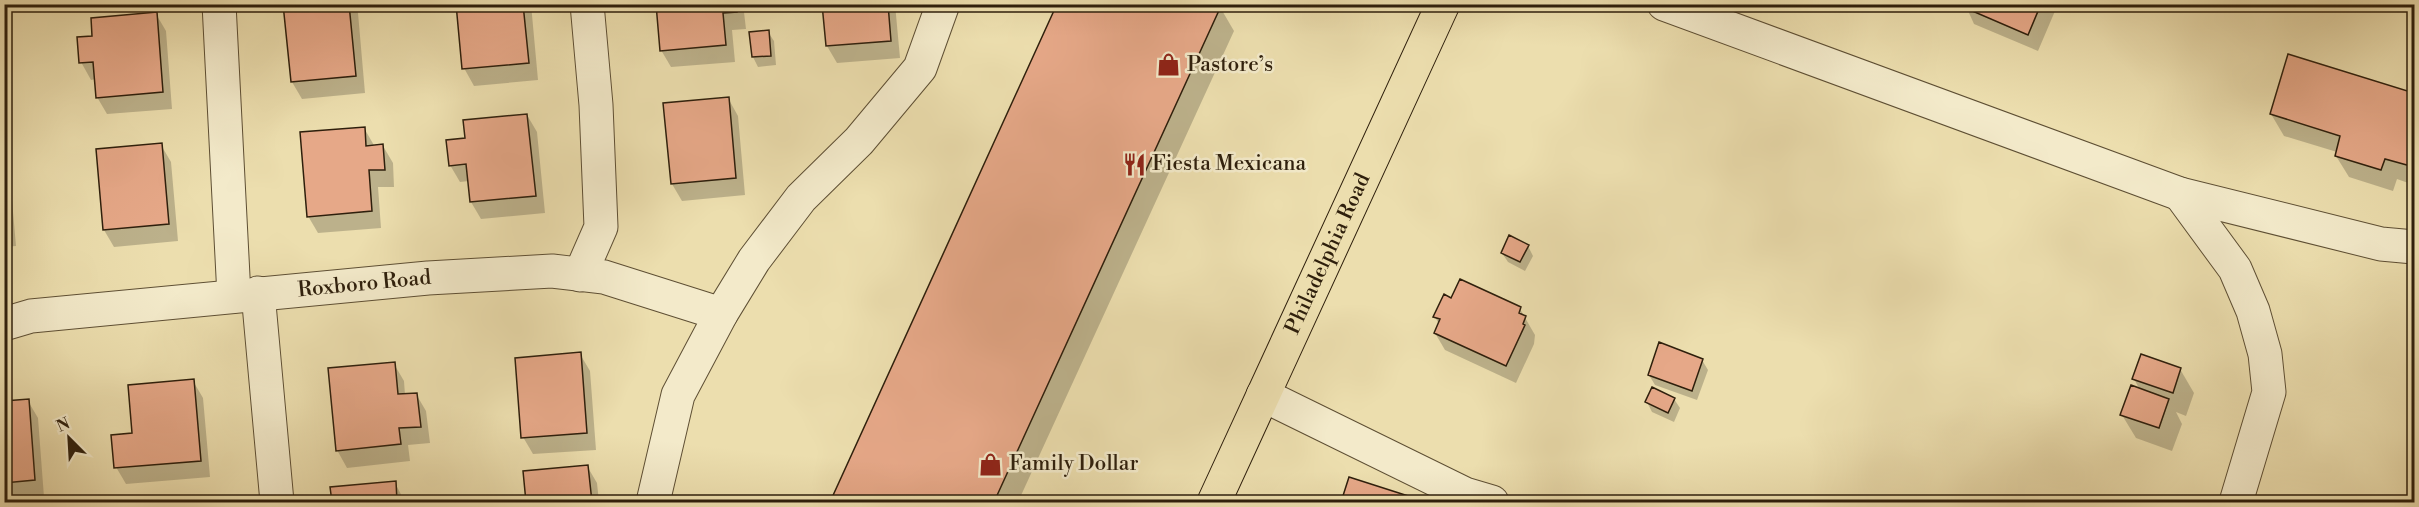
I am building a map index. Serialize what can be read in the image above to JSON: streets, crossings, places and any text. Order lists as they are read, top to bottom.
{
  "streets": {
    "main road": ["Philadelphia Road"],
    "street": ["Roxboro Road"]
  },
  "places": {
    "shop": ["Pastore’s", "Family Dollar"],
    "restaurant": ["Fiesta Mexicana"]
  },
  "north": "top left"
}
